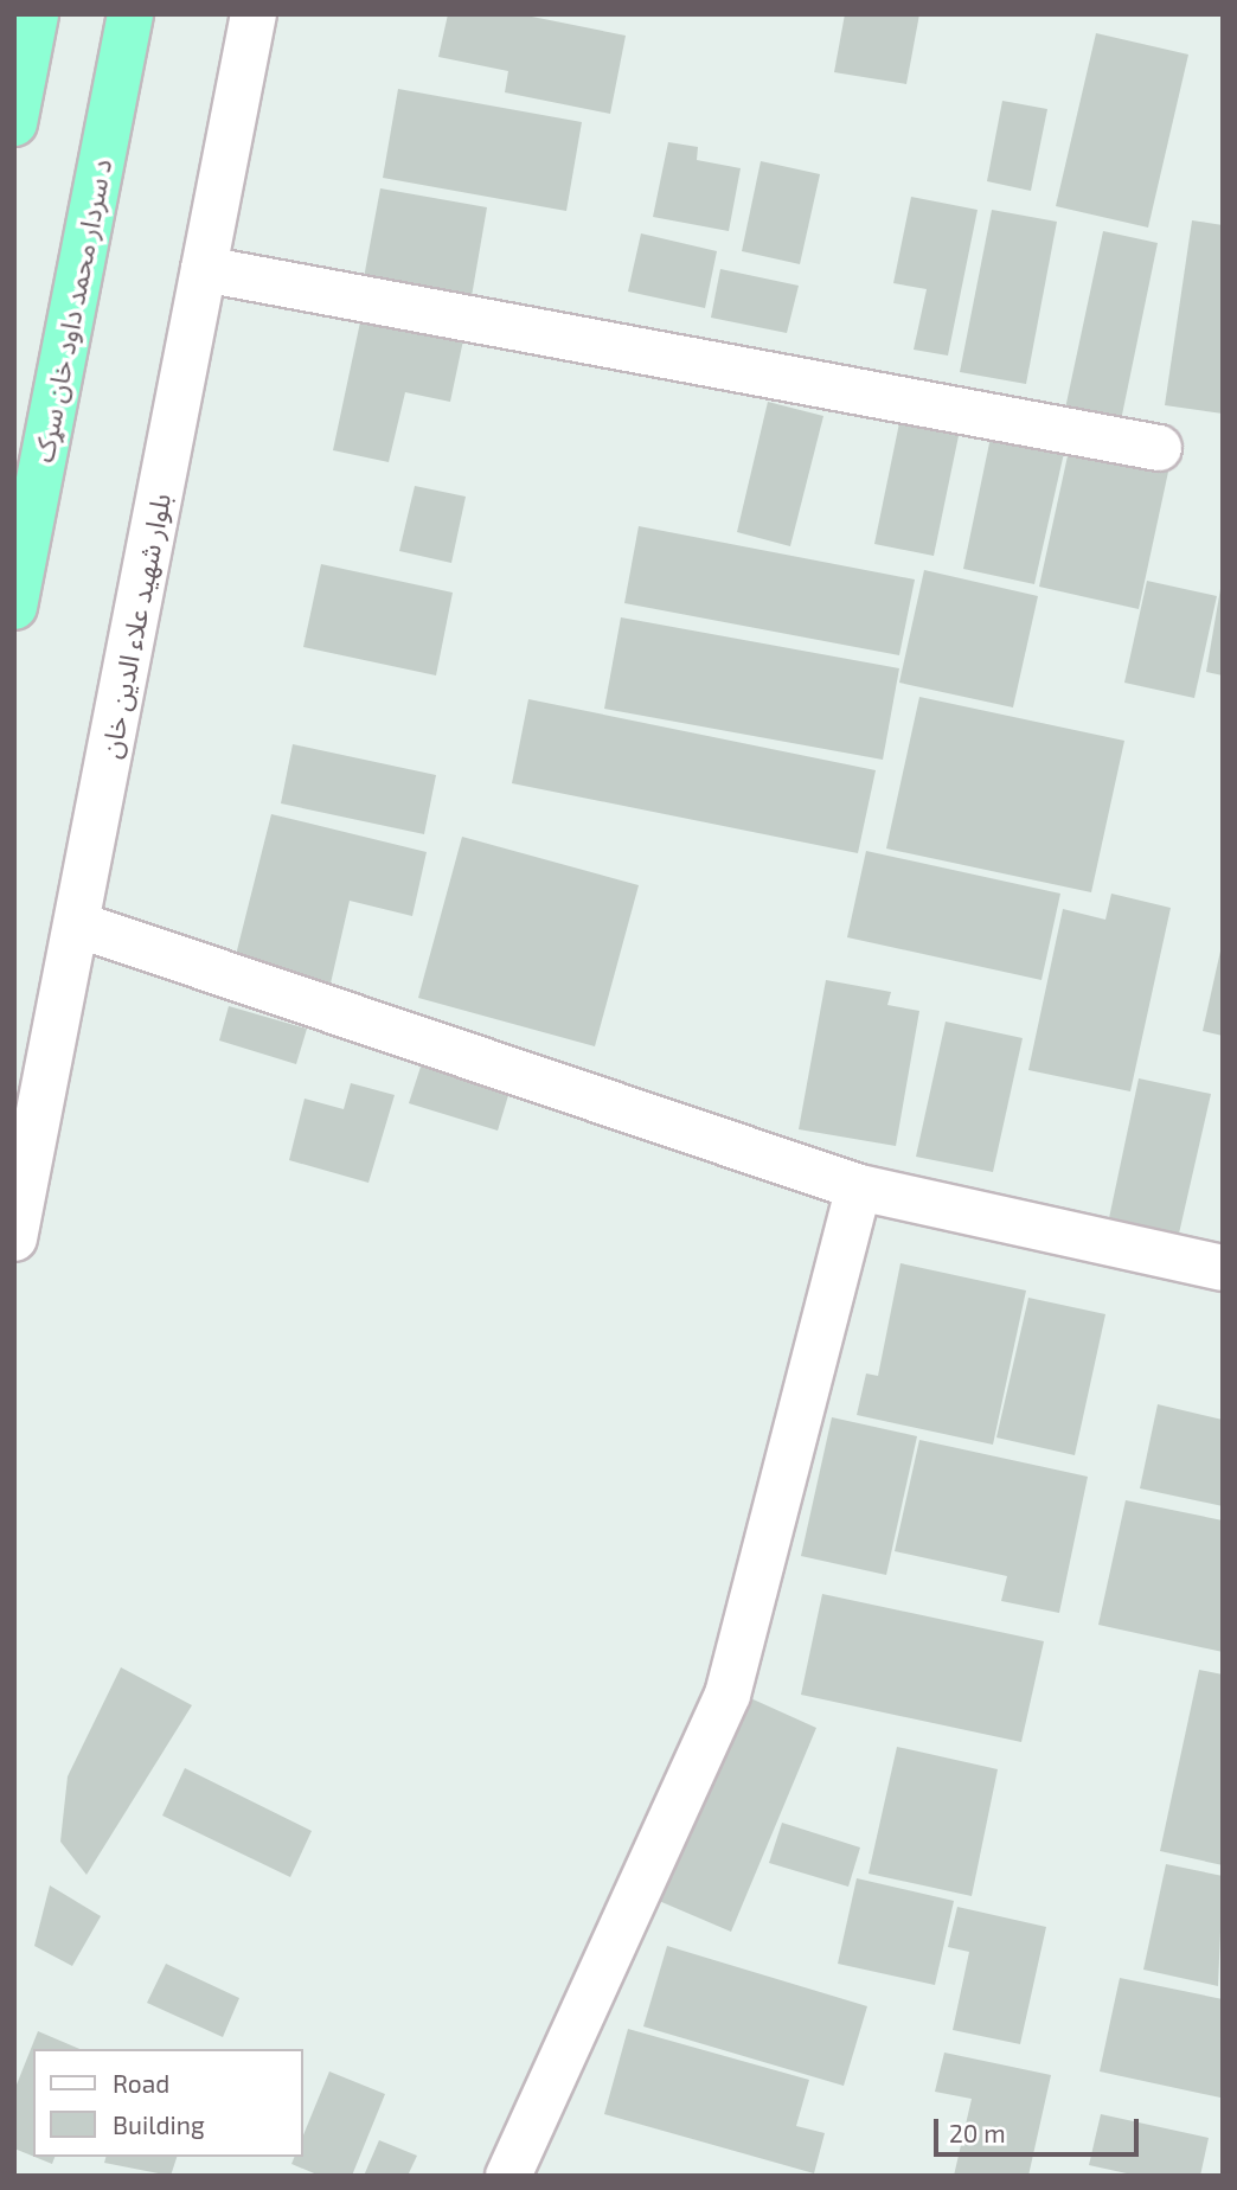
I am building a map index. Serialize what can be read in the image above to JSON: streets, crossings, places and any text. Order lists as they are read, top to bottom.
{
  "streets": {
    "highway": ["د سردار محمد داود خان سړک"],
    "street": ["بلوار شهید علاء الدین خان"]
  },
  "legend": ["Road", "Building"],
  "scale_bar": "20 m"
}
